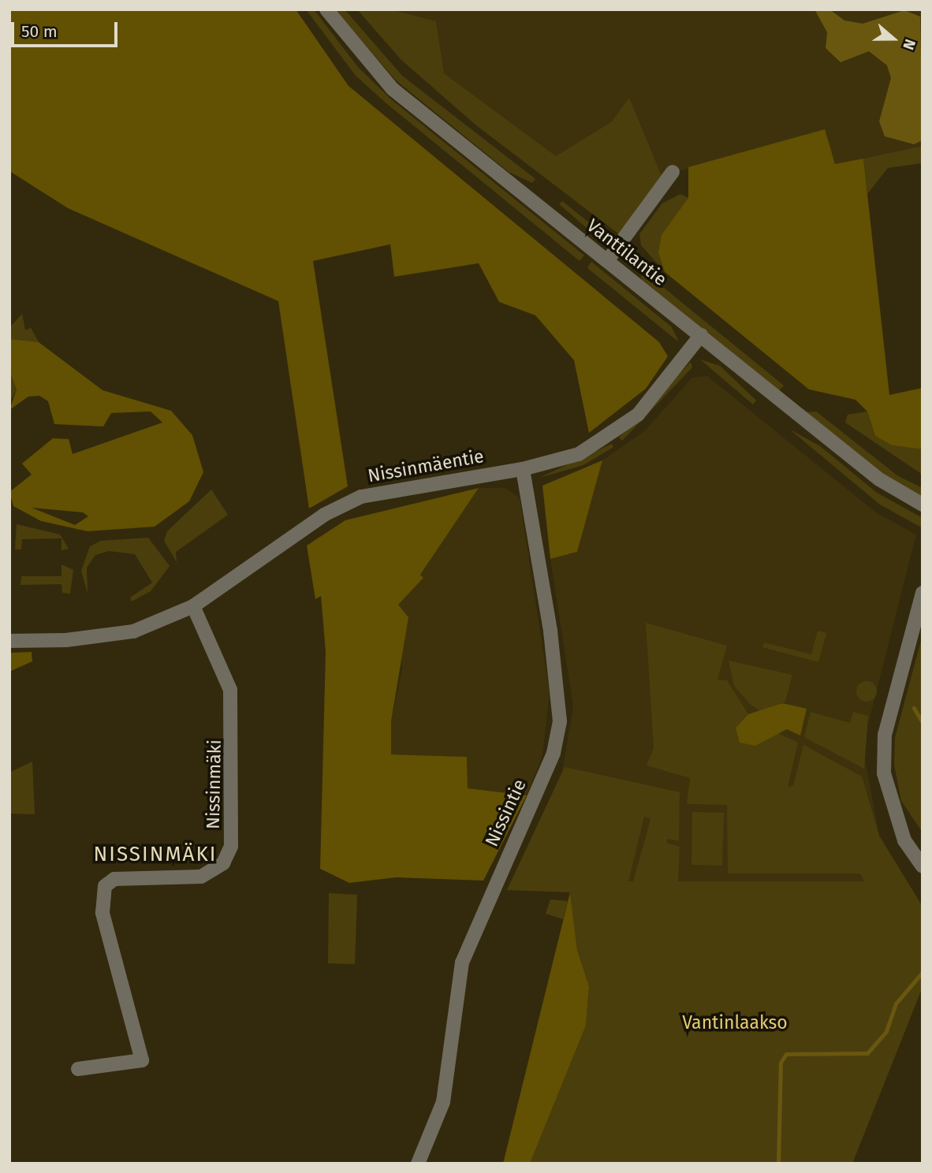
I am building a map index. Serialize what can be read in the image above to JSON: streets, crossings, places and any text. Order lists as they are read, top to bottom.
{
  "streets": {
    "street": [
      "Vanttilantie",
      "Nissinmäentie",
      "Nissinmäki",
      "Nissintie"
    ]
  },
  "crossings": [
    ["Vanttilantie", "Nissinmäentie"],
    ["Nissinmäentie", "Nissinmäki"],
    ["Nissinmäentie", "Nissintie"]
  ],
  "districts": ["NISSINMÄKI"],
  "parks": ["Vantinlaakso"],
  "scale_bar": "50 m",
  "north": "right"
}
